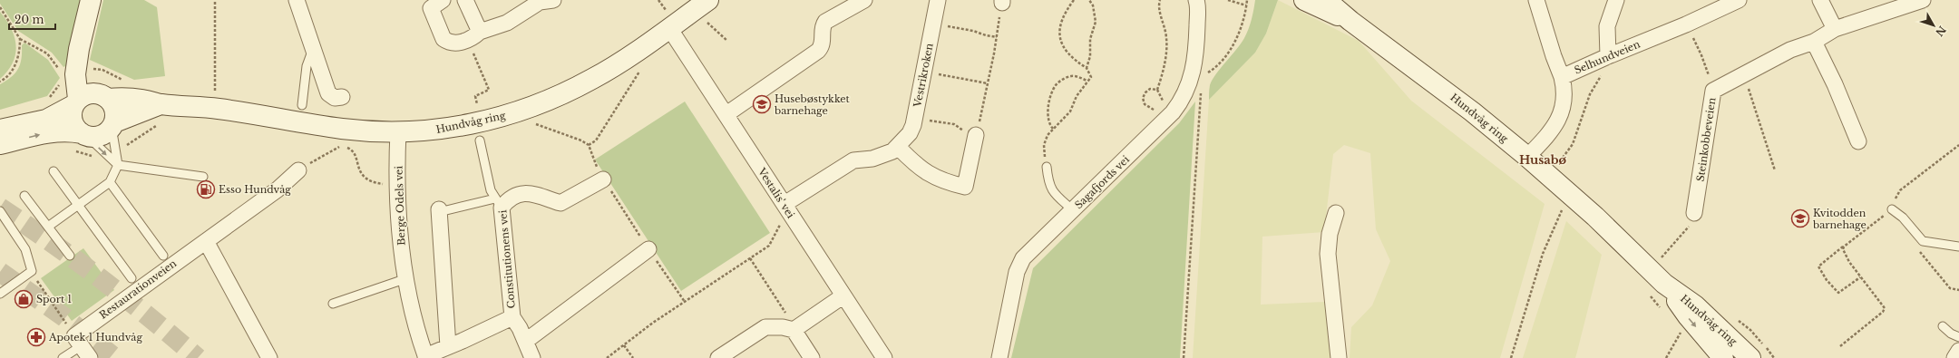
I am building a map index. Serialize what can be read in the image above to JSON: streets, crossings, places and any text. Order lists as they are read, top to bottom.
{
  "streets": {
    "main road": ["Hundvåg ring"],
    "street": [
      "Selhundveien",
      "Vestrikroken",
      "Steinkobbeveien",
      "Sagafjords vei",
      "Vestalis' vei",
      "Berge Odels vei",
      "Constitutionens vei",
      "Restaurationveien"
    ]
  },
  "crossings": [
    ["Selhundveien", "Hundvåg ring"],
    ["Vestrikroken", "Vestalis' vei"],
    ["Hundvåg ring", "Vestalis' vei"],
    ["Hundvåg ring", "Berge Odels vei"],
    ["Berge Odels vei", "Constitutionens vei"]
  ],
  "districts": ["Husabø"],
  "places": {
    "school or university": ["Husebøstykket barnehage", "Kvitodden barnehage"],
    "fuel station": ["Esso Hundvåg"],
    "shop": ["Sport 1"],
    "pharmacy": ["Apotek 1 Hundvåg"]
  },
  "scale_bar": "20 m",
  "north": "bottom right"
}
